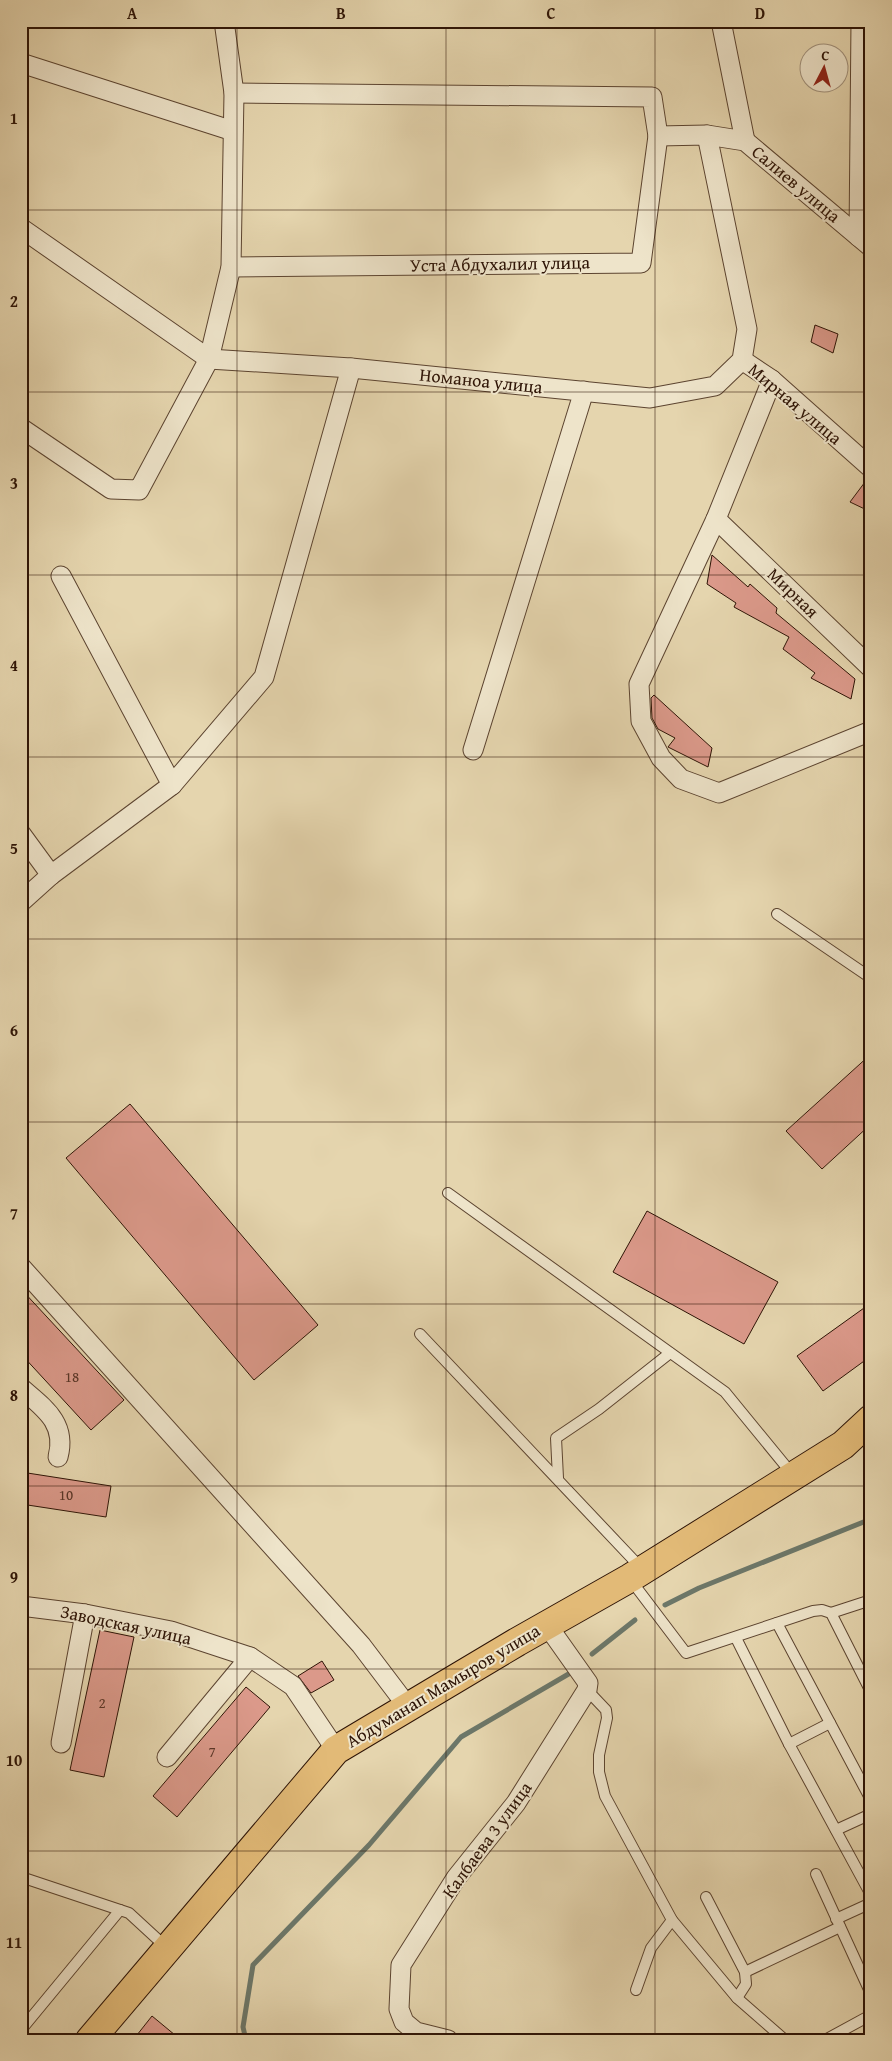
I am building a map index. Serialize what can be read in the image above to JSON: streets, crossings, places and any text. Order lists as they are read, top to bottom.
{
  "streets": {
    "main road": ["Абдуманап Мамыров улица"],
    "street": [
      "Салиев улица",
      "Уста Абдухалил улица",
      "Номаноа улица",
      "Мирная улица",
      "Мирная",
      "Заводская улица",
      "Калбаева 3 улица"
    ]
  },
  "crossings": [
    ["Номаноа улица", "Мирная улица"],
    ["Заводская улица", "Абдуманап Мамыров улица"]
  ],
  "house_numbers": [
    "18",
    "10",
    "2",
    "7"
  ],
  "north": "top",
  "grid": {
    "columns": [
      "A",
      "B",
      "C",
      "D"
    ],
    "rows": [
      "1",
      "2",
      "3",
      "4",
      "5",
      "6",
      "7",
      "8",
      "9",
      "10",
      "11"
    ]
  }
}
